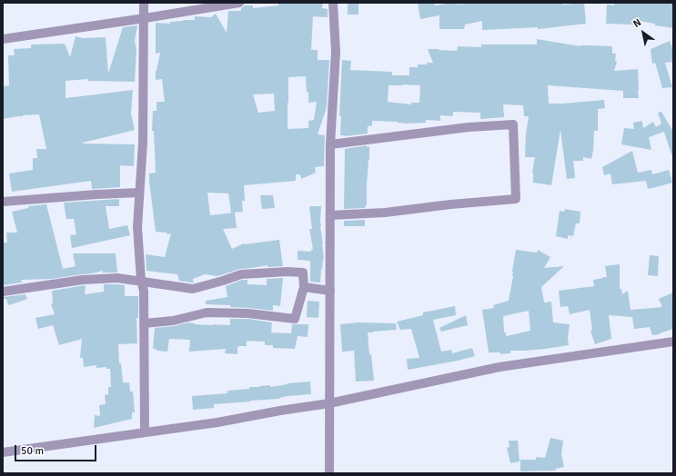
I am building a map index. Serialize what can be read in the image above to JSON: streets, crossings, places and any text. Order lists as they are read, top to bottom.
{
  "scale_bar": "50 m",
  "north": "top left"
}
